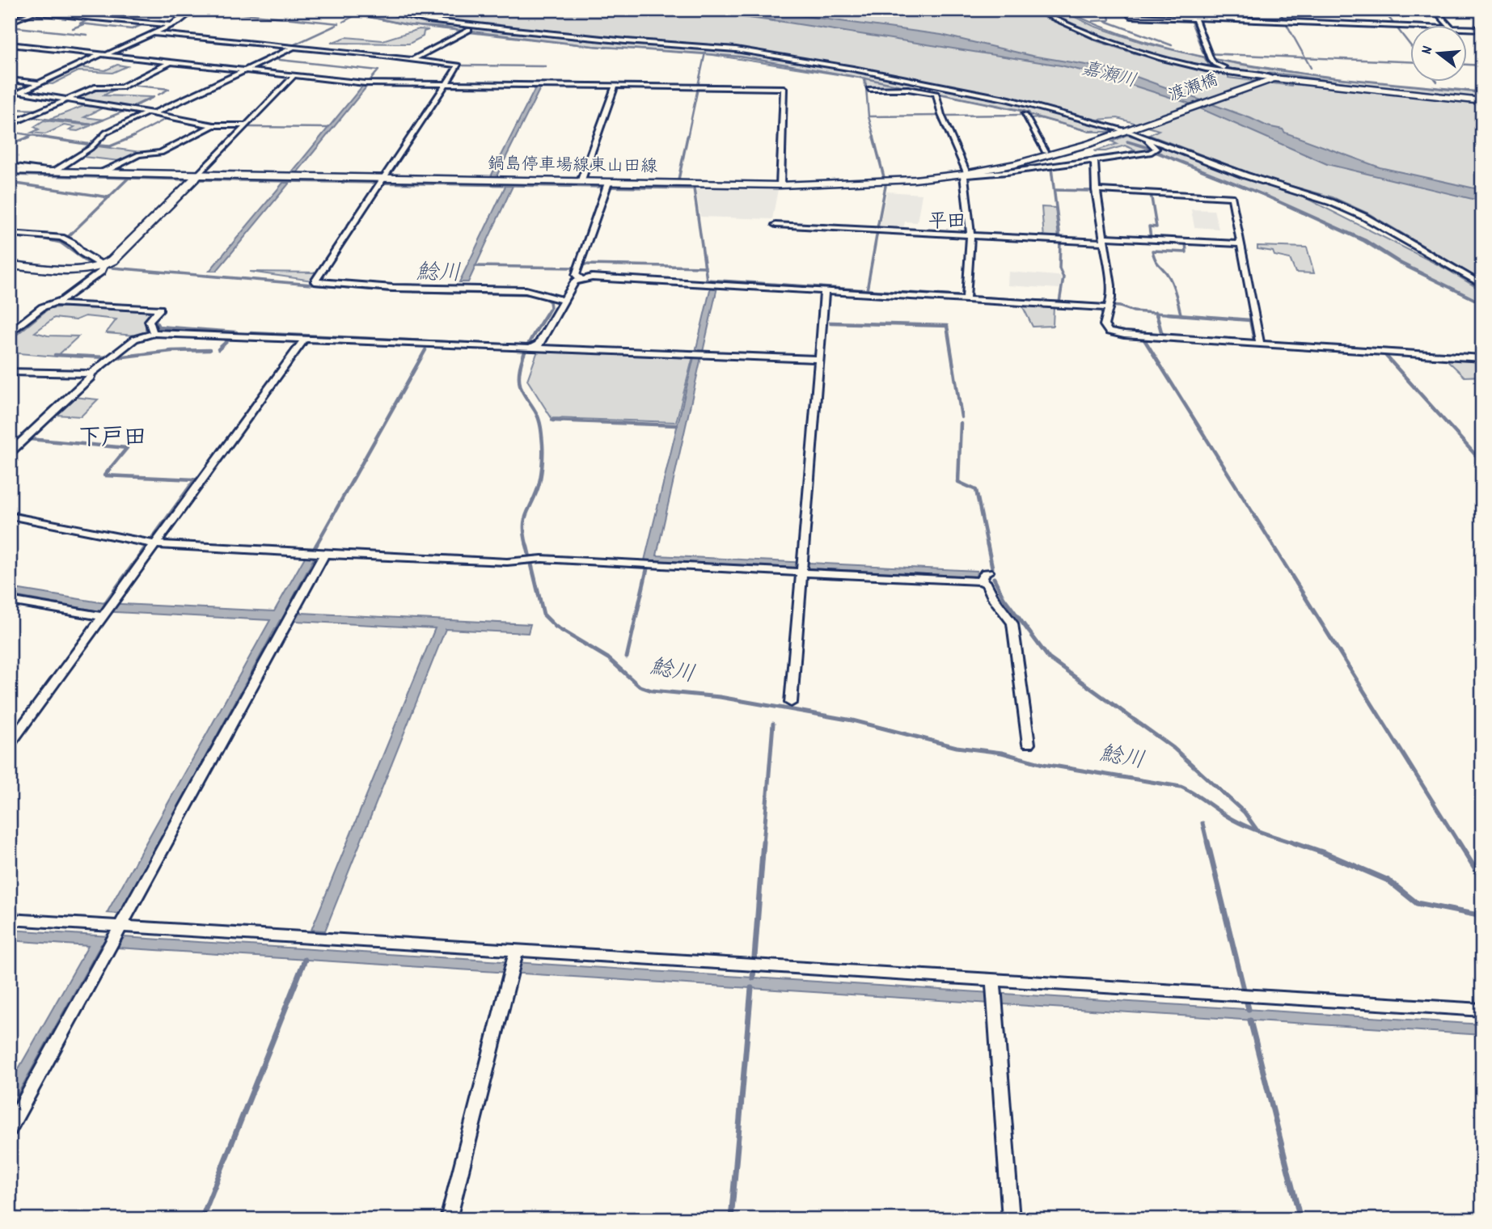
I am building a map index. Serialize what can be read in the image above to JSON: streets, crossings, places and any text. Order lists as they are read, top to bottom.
{
  "streets": {
    "main road": ["渡瀬橋", "鍋島停車場線東山田線"]
  },
  "crossings": [
    ["渡瀬橋", "鍋島停車場線東山田線"]
  ],
  "districts": ["平田", "下戸田"],
  "water": ["嘉瀬川", "鯰川"],
  "north": "left"
}
